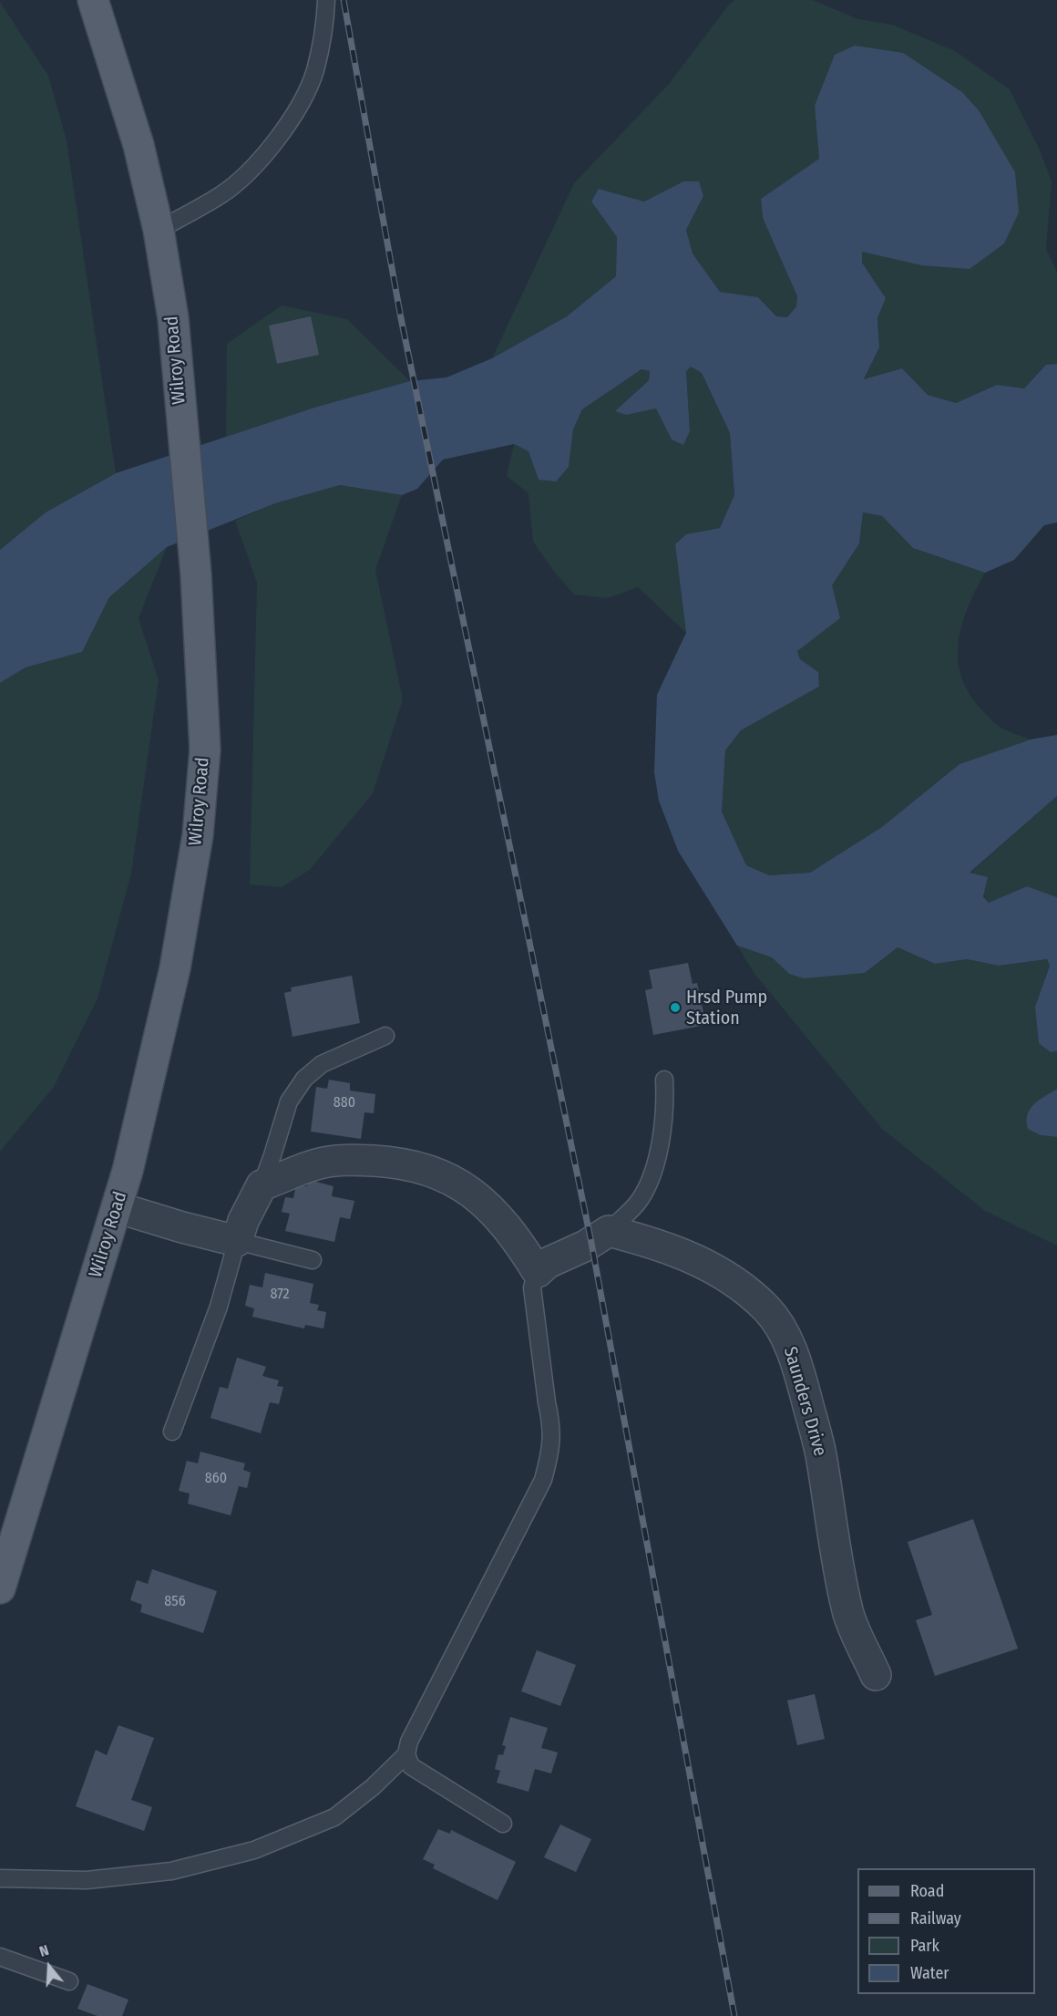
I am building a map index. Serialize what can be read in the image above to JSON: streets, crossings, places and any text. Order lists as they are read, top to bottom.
{
  "streets": {
    "main road": ["Wilroy Road"],
    "street": ["Saunders Drive"]
  },
  "places": ["Hrsd Pump Station"],
  "house_numbers": [
    "880",
    "872",
    "860",
    "856"
  ],
  "legend": [
    "Road",
    "Railway",
    "Park",
    "Water"
  ],
  "north": "top"
}
